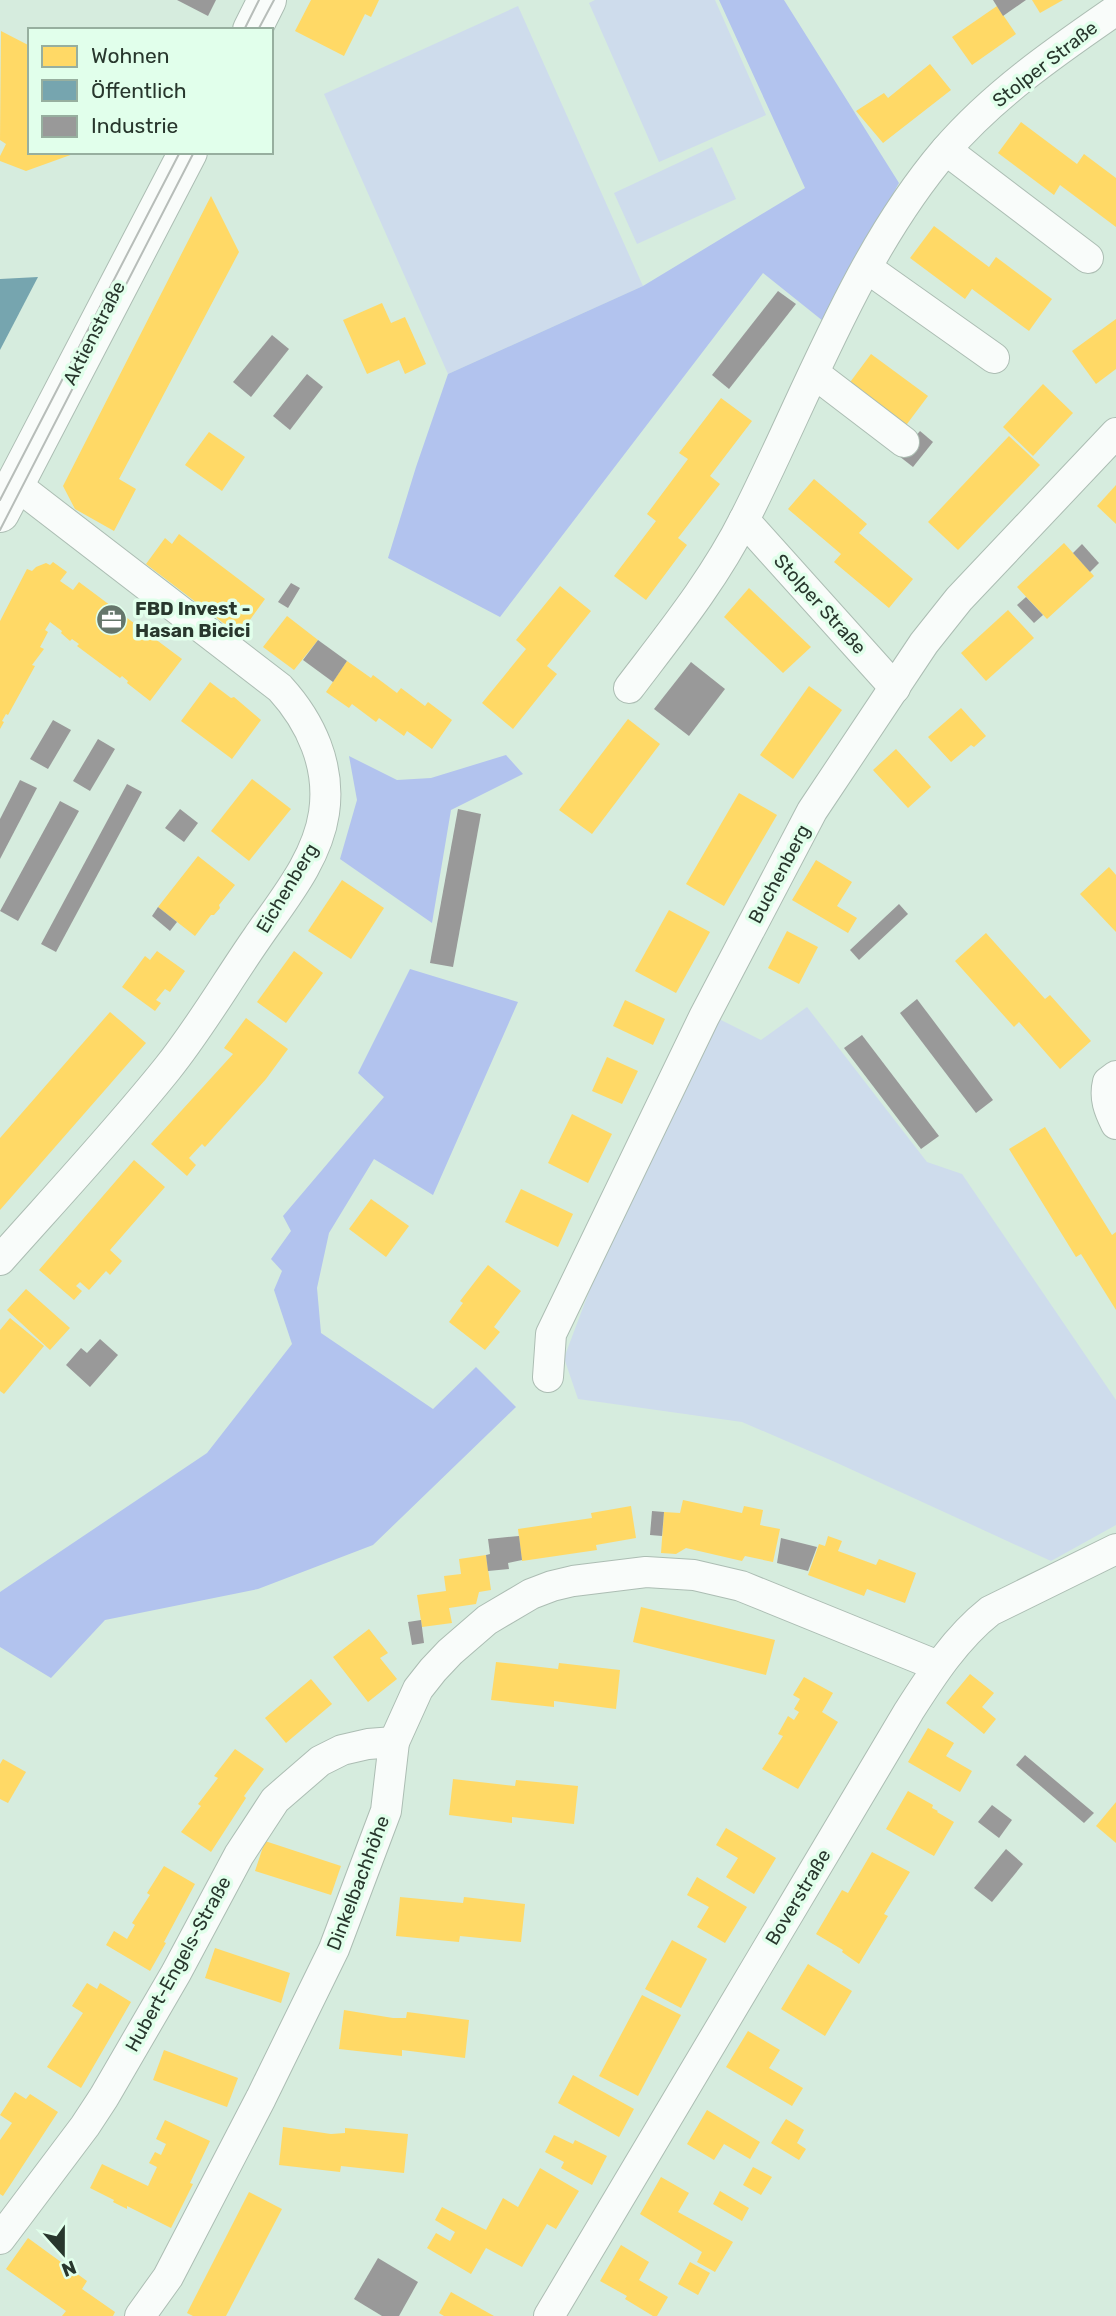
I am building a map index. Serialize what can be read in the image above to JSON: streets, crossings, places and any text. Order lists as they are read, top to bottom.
{
  "streets": {
    "main road": ["Aktienstraße"],
    "street": [
      "Stolper Straße",
      "Buchenberg",
      "Eichenberg",
      "Dinkelbachhöhe",
      "Boverstraße",
      "Hubert-Engels-Straße"
    ]
  },
  "crossings": [
    ["Stolper Straße", "Buchenberg"],
    ["Aktienstraße", "Eichenberg"],
    ["Dinkelbachhöhe", "Boverstraße"],
    ["Dinkelbachhöhe", "Hubert-Engels-Straße"]
  ],
  "places": {
    "office": ["FBD Invest - Hasan Bicici"]
  },
  "legend": ["Wohnen", "Öffentlich", "Industrie"],
  "north": "bottom"
}
